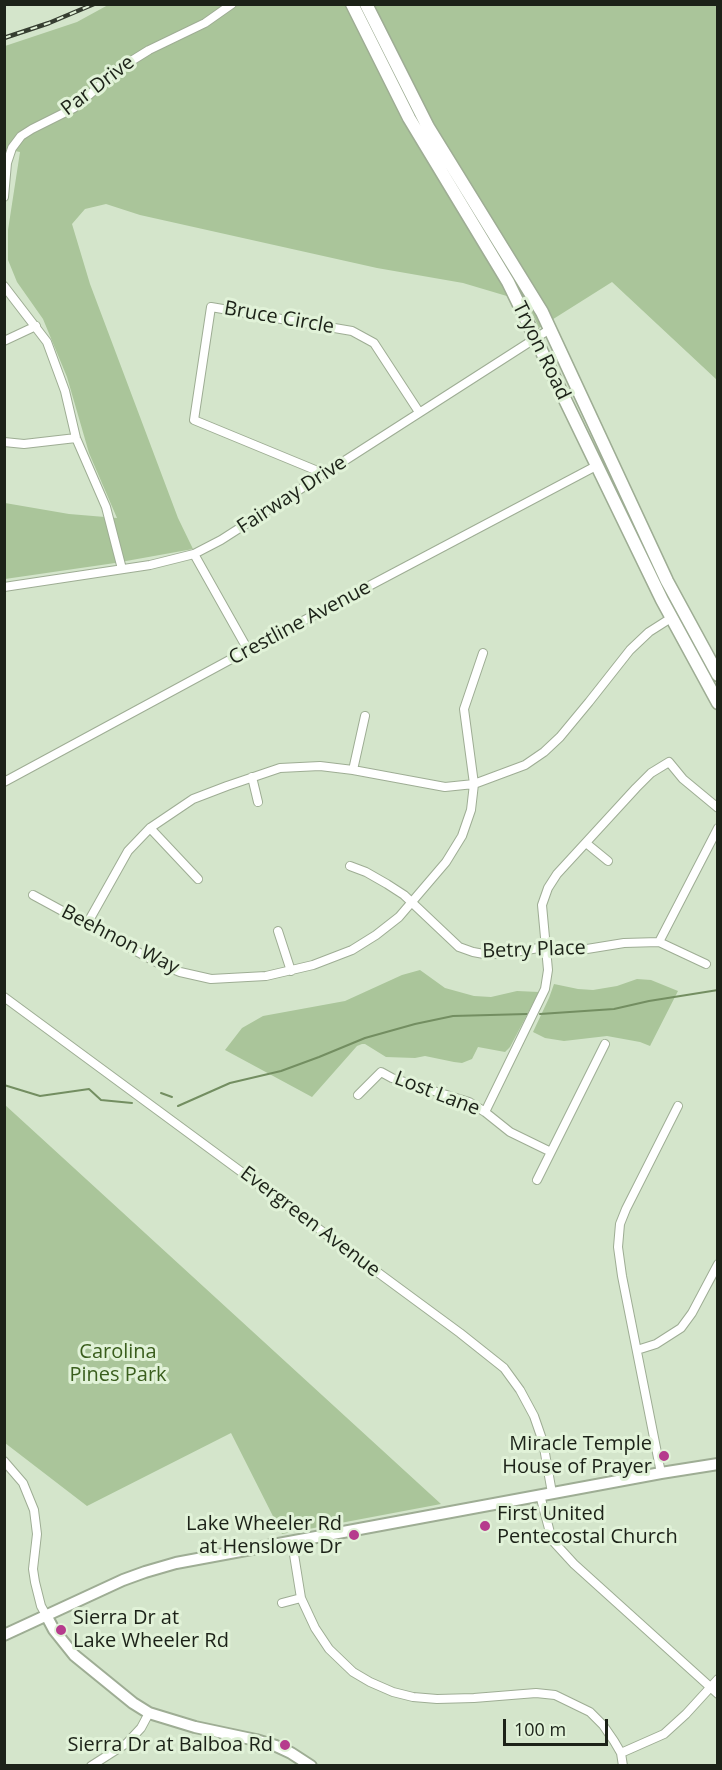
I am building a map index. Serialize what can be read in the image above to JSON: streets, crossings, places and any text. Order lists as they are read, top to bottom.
{
  "streets": {
    "main road": ["Tryon Road"],
    "street": [
      "Par Drive",
      "Bruce Circle",
      "Fairway Drive",
      "Crestline Avenue",
      "Beehnon Way",
      "Betry Place",
      "Lost Lane",
      "Evergreen Avenue"
    ]
  },
  "crossings": [
    ["Bruce Circle", "Fairway Drive"],
    ["Tryon Road", "Fairway Drive"],
    ["Tryon Road", "Crestline Avenue"],
    ["Beehnon Way", "Betry Place"]
  ],
  "parks": ["Carolina Pines Park"],
  "places": [
    "Miracle Temple House of Prayer",
    "First United Pentecostal Church",
    "Lake Wheeler Rd at Henslowe Dr",
    "Sierra Dr at Lake Wheeler Rd",
    "Sierra Dr at Balboa Rd"
  ],
  "scale_bar": "100 m"
}
